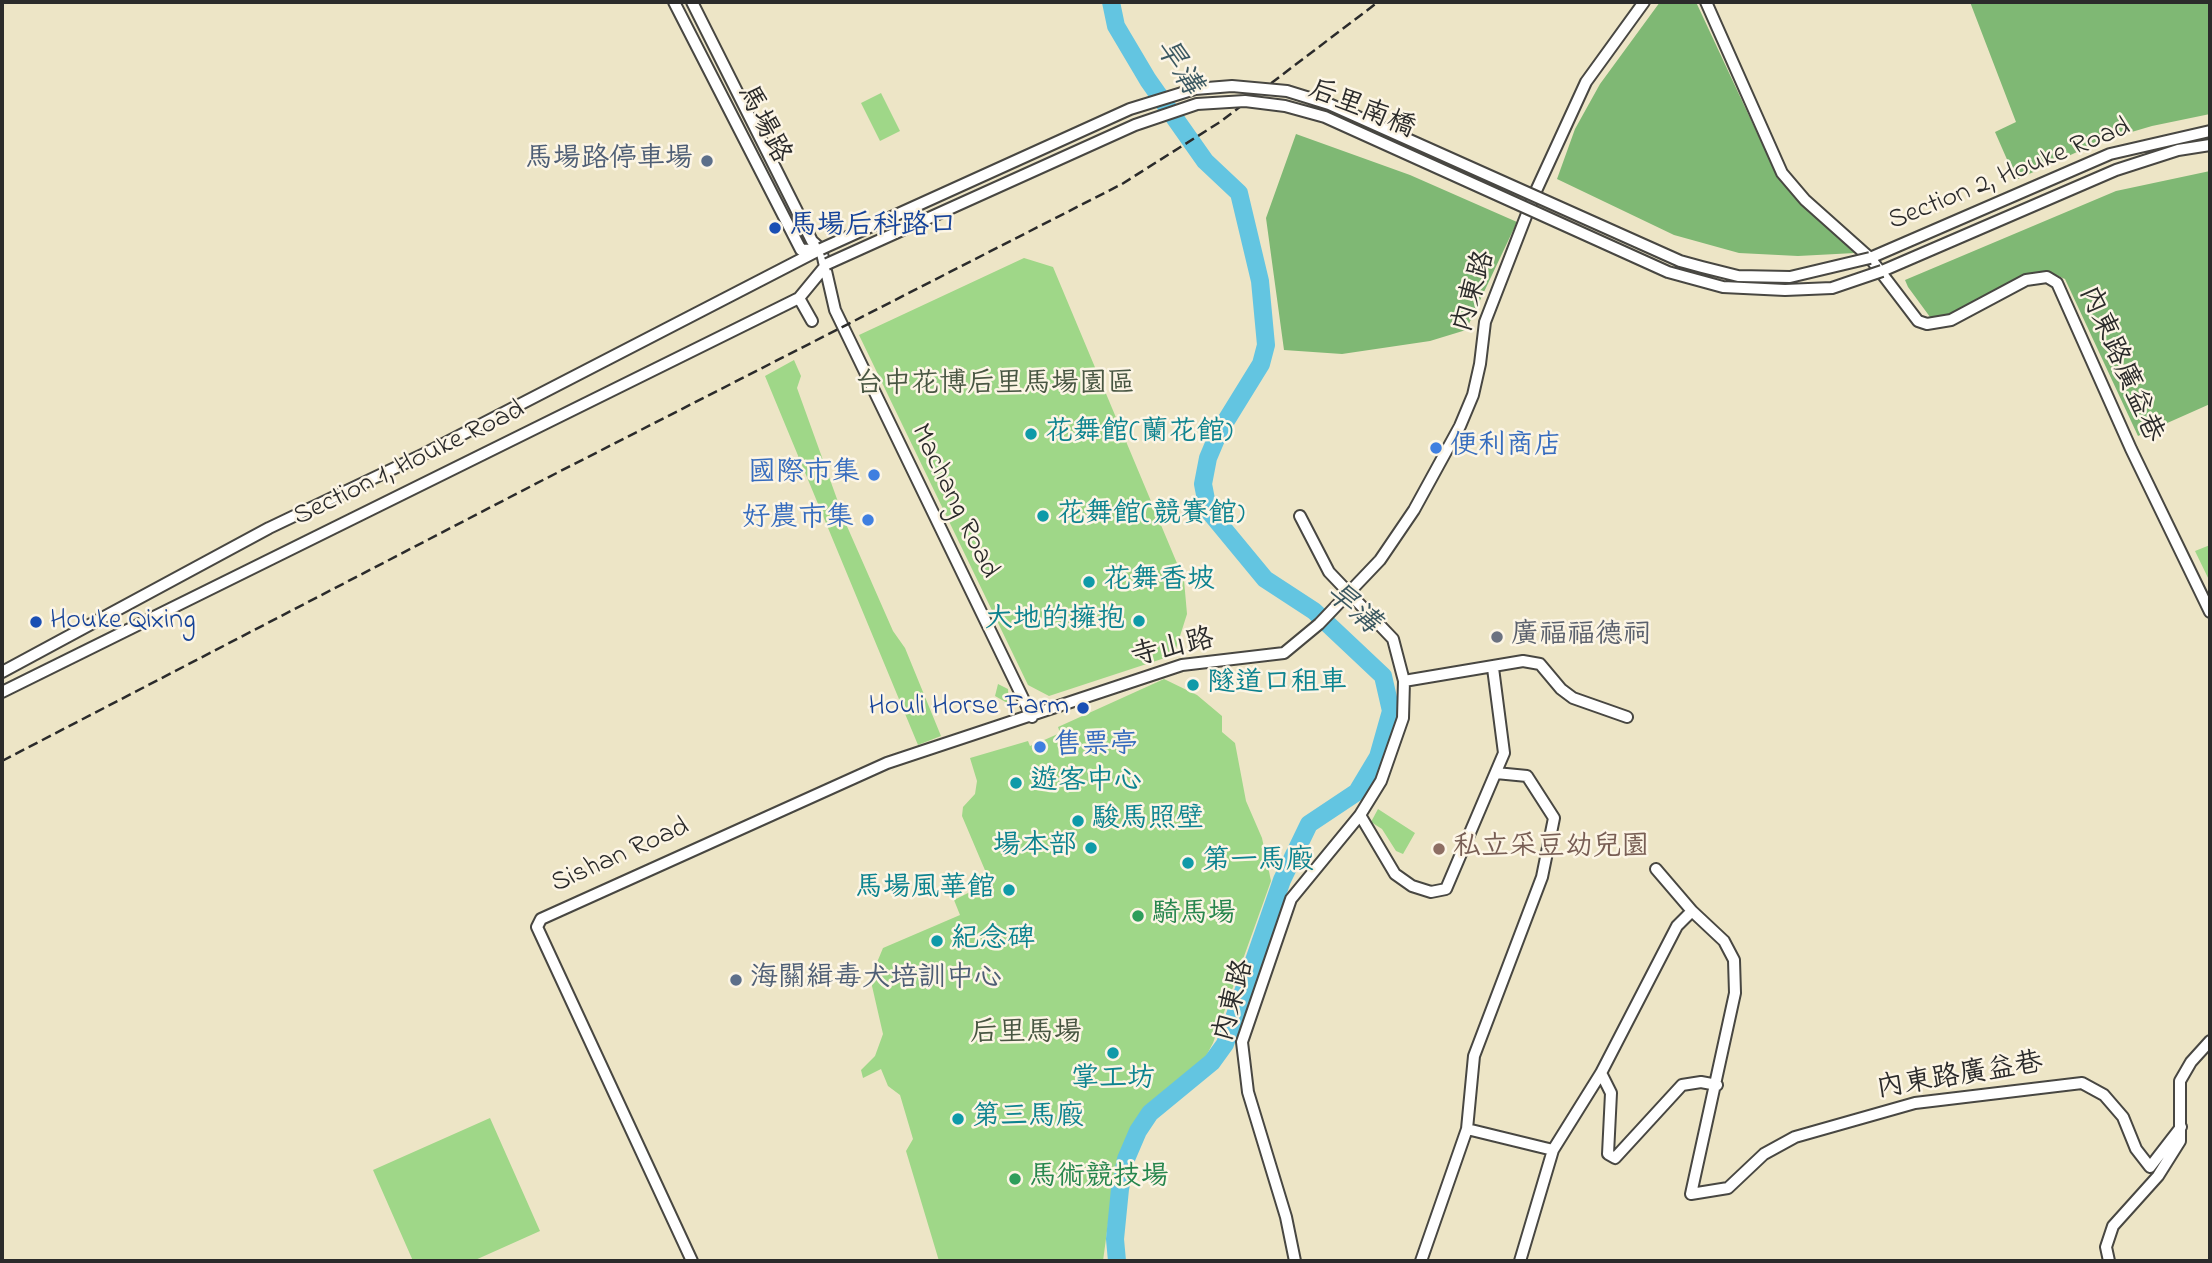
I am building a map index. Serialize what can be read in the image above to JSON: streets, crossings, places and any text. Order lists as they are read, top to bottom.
{
  "streets": {
    "street": [
      "后里南橋",
      "馬場路",
      "Section 2, Houke Road",
      "內東路",
      "內東路廣益巷",
      "Section 1, Houke Road",
      "Machang Road",
      "寺山路",
      "Sishan Road"
    ]
  },
  "crossings": [
    ["后里南橋", "馬場路"],
    ["后里南橋", "Section 2, Houke Road"],
    ["后里南橋", "內東路廣益巷"],
    ["后里南橋", "Section 1, Houke Road"],
    ["后里南橋", "Machang Road"],
    ["馬場路", "Section 1, Houke Road"],
    ["馬場路", "Machang Road"],
    ["Section 2, Houke Road", "內東路廣益巷"],
    ["內東路", "寺山路"],
    ["Section 1, Houke Road", "Machang Road"],
    ["Machang Road", "寺山路"],
    ["Machang Road", "Sishan Road"],
    ["寺山路", "Sishan Road"]
  ],
  "water": ["旱溝"],
  "parks": ["台中花博后里馬場園區", "后里馬場"],
  "places": [
    "馬場路停車場",
    "馬場后科路口",
    "花舞館(蘭花館)",
    "便利商店",
    "國際市集",
    "花舞館(競賽館)",
    "好農市集",
    "花舞香坡",
    "大地的擁抱",
    "Houke Qixing",
    "廣福福德祠",
    "隧道口租車",
    "Houli Horse Farm",
    "售票亭",
    "遊客中心",
    "駿馬照壁",
    "場本部",
    "私立采豆幼兒園",
    "第一馬廄",
    "馬場風華館",
    "騎馬場",
    "紀念碑",
    "海關緝毒犬培訓中心",
    "掌工坊",
    "第三馬廄",
    "馬術競技場"
  ]
}
